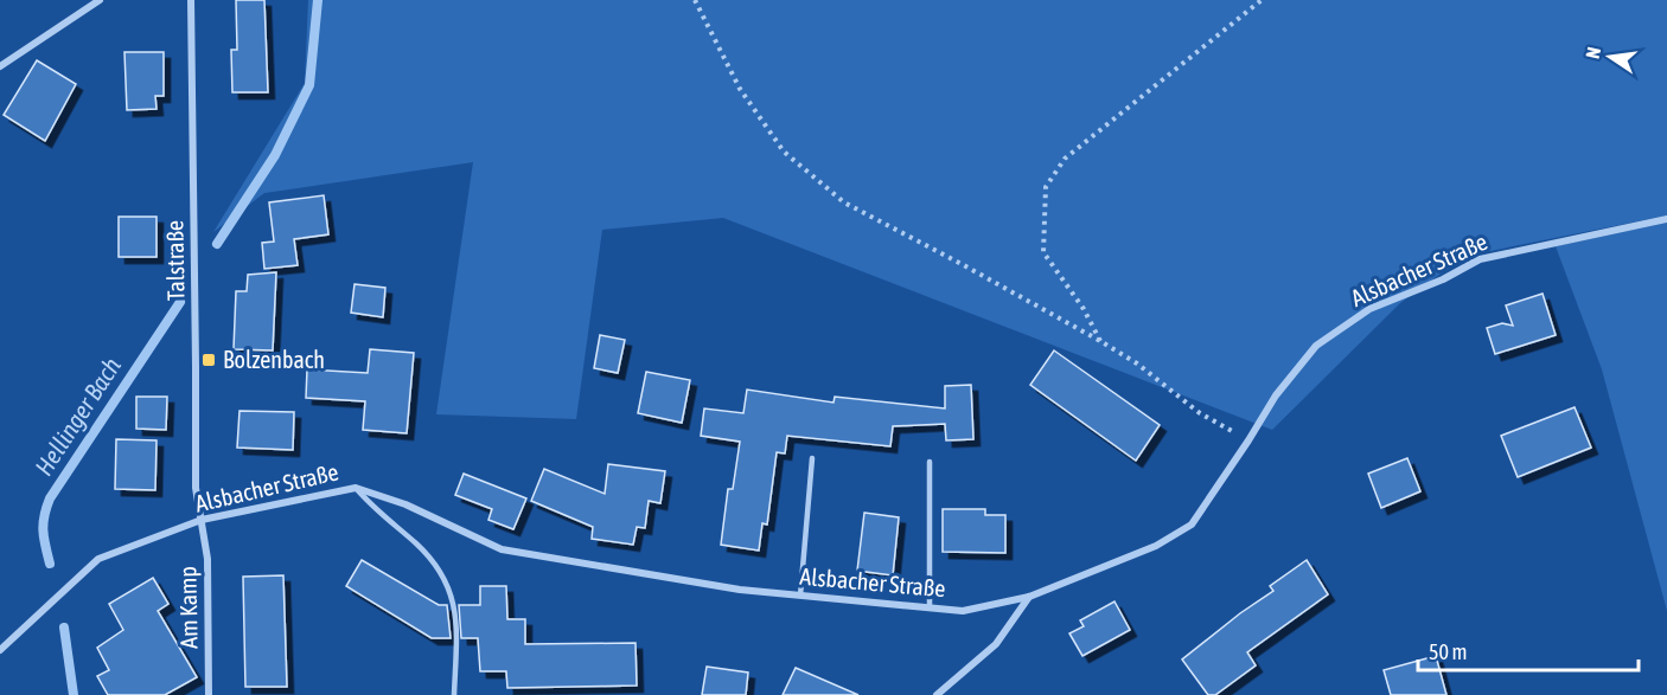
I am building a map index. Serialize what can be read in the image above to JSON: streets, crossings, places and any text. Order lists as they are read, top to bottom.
{
  "streets": {
    "street": ["Talstraße", "Alsbacher Straße", "Am Kamp"]
  },
  "crossings": [
    ["Talstraße", "Alsbacher Straße"],
    ["Talstraße", "Am Kamp"],
    ["Alsbacher Straße", "Am Kamp"]
  ],
  "water": ["Hellinger Bach"],
  "places": {
    "transit": ["Bolzenbach"]
  },
  "scale_bar": "50 m",
  "north": "left"
}
